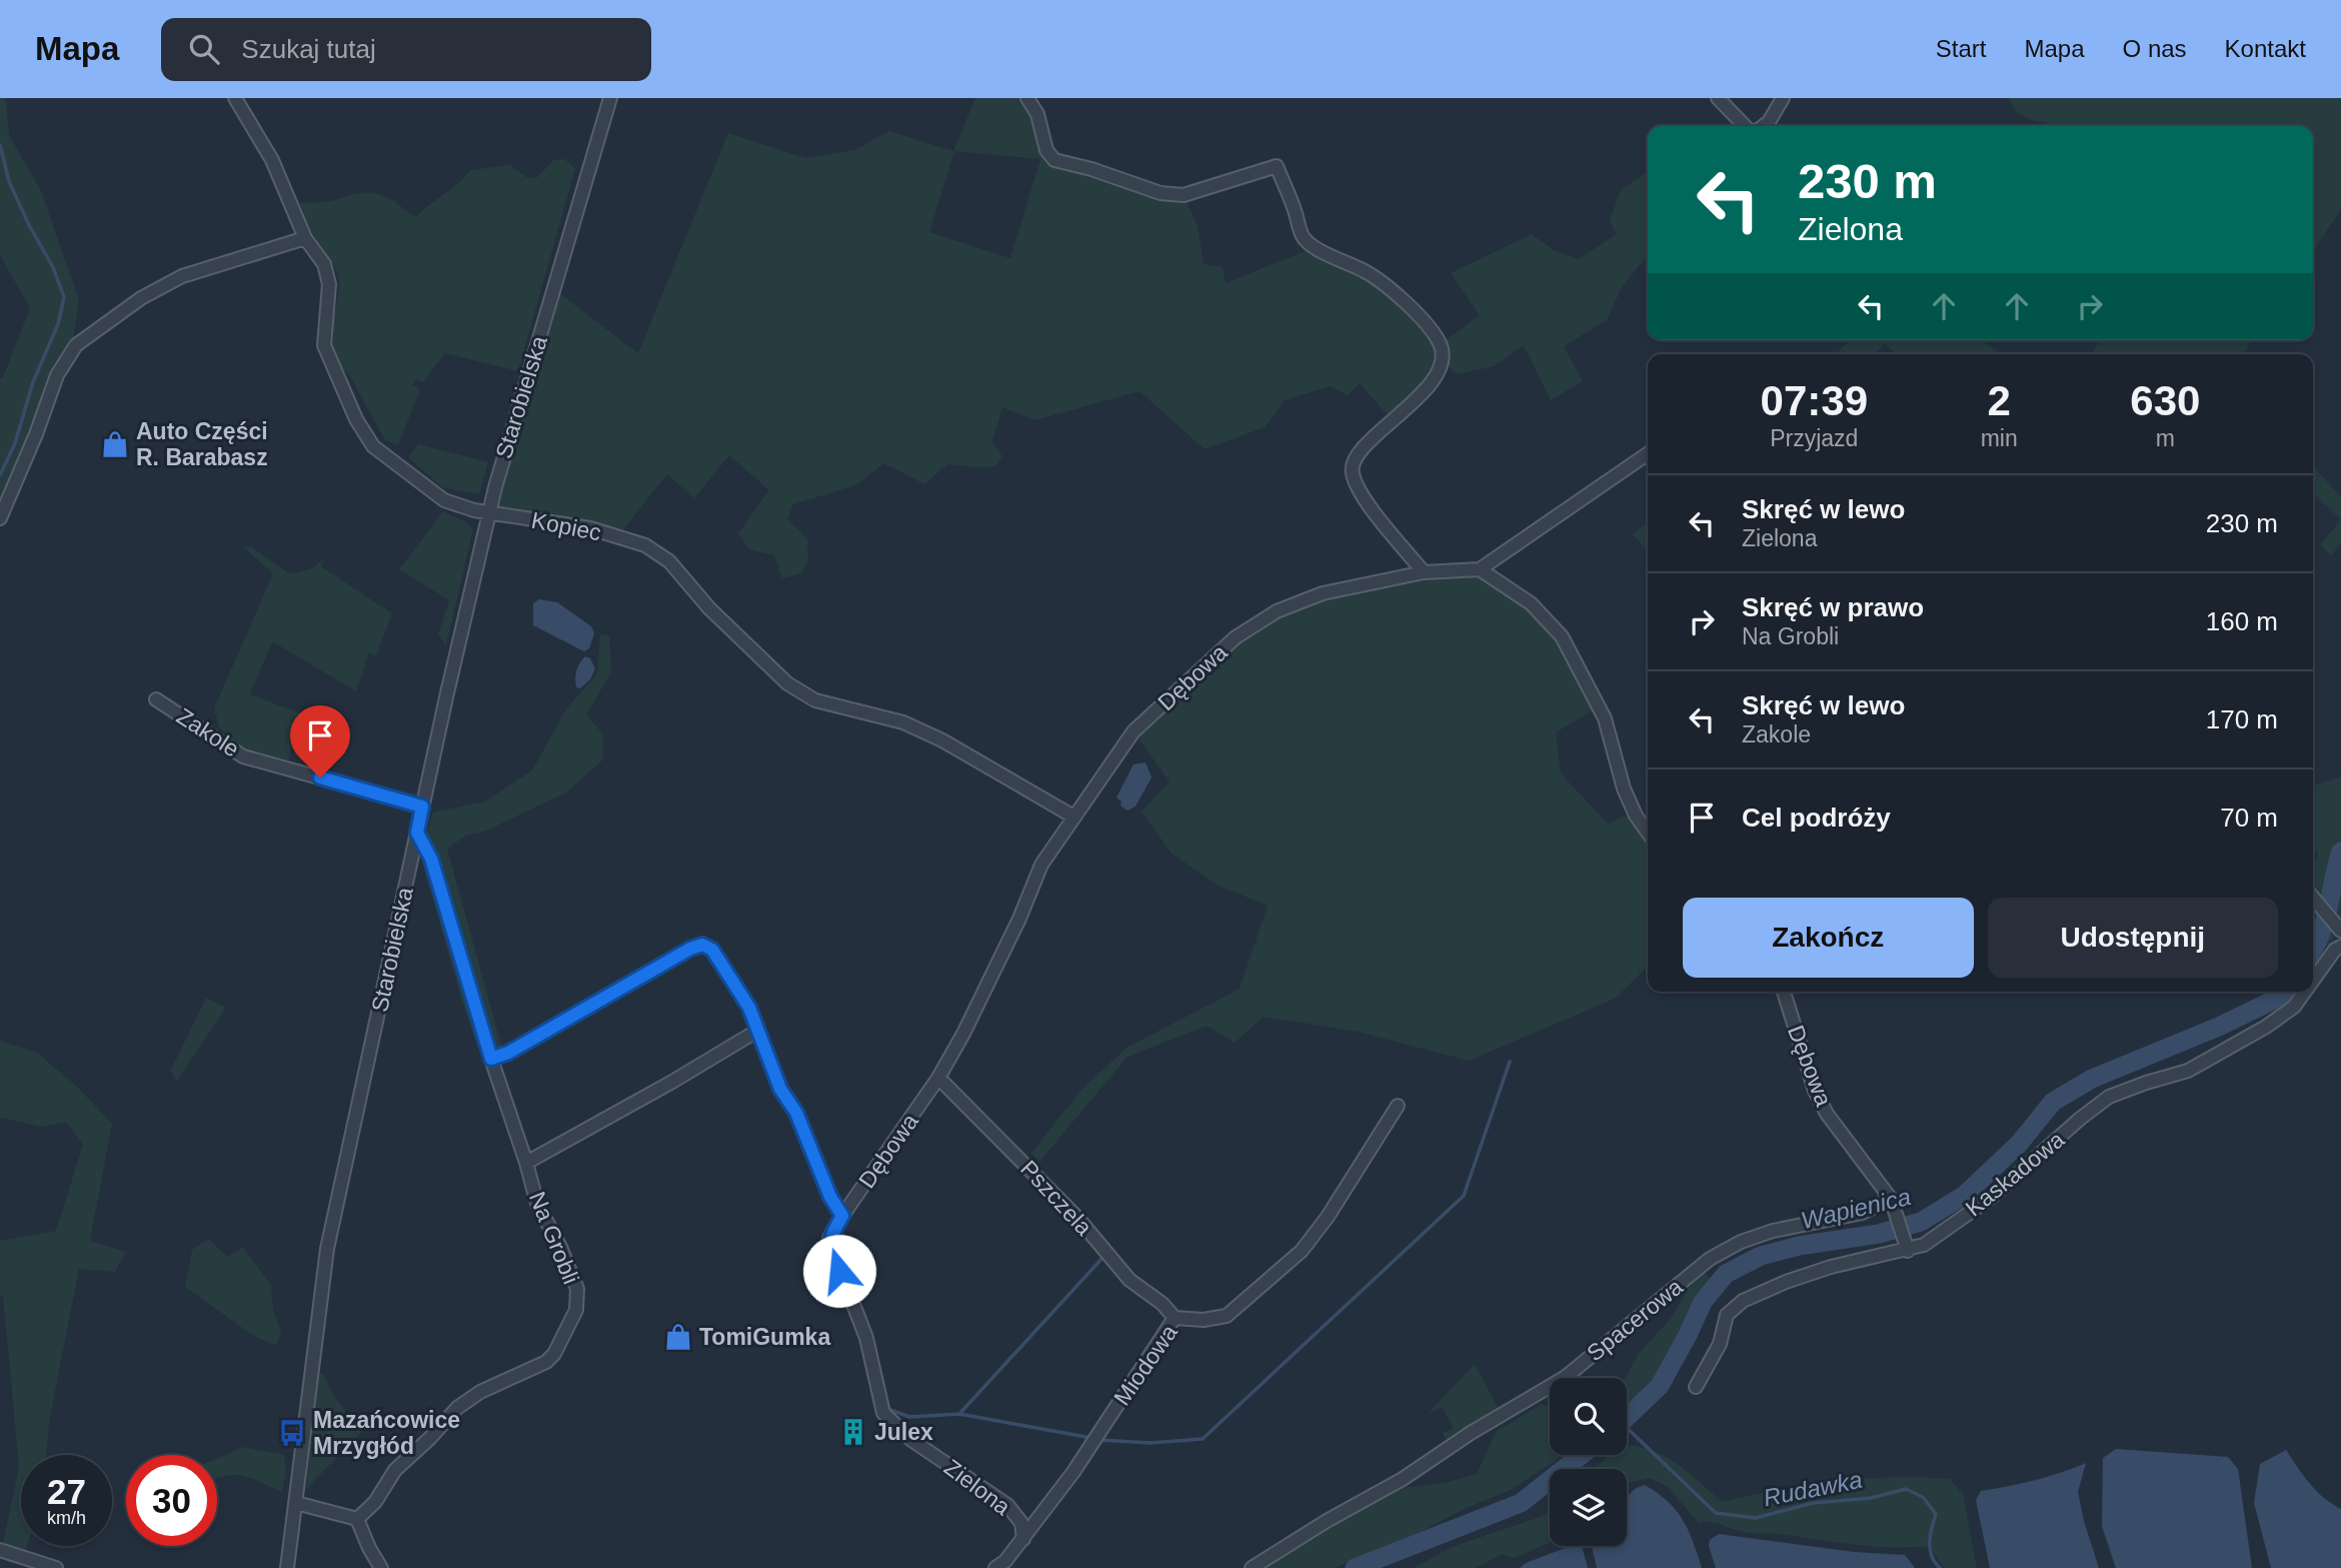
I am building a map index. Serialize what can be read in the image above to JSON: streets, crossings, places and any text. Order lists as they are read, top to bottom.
{
  "streets": {
    "street": [
      "Starobielska",
      "Kopiec",
      "Dębowa",
      "Zakole",
      "Kaskadowa",
      "Pszczela",
      "Na Grobli",
      "Spacerowa",
      "Miodowa",
      "Zielona"
    ]
  },
  "crossings": [
    ["Starobielska", "Kopiec"],
    ["Starobielska", "Zakole"],
    ["Starobielska", "Na Grobli"],
    ["Kopiec", "Dębowa"],
    ["Dębowa", "Kaskadowa"],
    ["Dębowa", "Pszczela"],
    ["Dębowa", "Spacerowa"],
    ["Dębowa", "Zielona"],
    ["Pszczela", "Miodowa"],
    ["Miodowa", "Zielona"]
  ],
  "water": ["Wapienica", "Rudawka"],
  "places": {
    "shop": ["Auto Części R. Barabasz", "TomiGumka"],
    "building": ["Julex"],
    "bus stop": ["Mazańcowice Mrzygłód"]
  },
  "page": {
    "header": "Mapa",
    "search": "Szukaj tutaj",
    "nav": [
      "Start",
      "Mapa",
      "O nas",
      "Kontakt"
    ],
    "turn": ["230 m", "Zielona"],
    "eta": [
      "07:39",
      "Przyjazd",
      "2",
      "min",
      "630",
      "m"
    ],
    "list": [
      {
        "name": "Skręć w lewo",
        "note": "Zielona",
        "value": "230 m"
      },
      {
        "name": "Skręć w prawo",
        "note": "Na Grobli",
        "value": "160 m"
      },
      {
        "name": "Skręć w lewo",
        "note": "Zakole",
        "value": "170 m"
      },
      {
        "name": "Cel podróży",
        "value": "70 m"
      }
    ],
    "buttons": ["Zakończ", "Udostępnij"],
    "speed": "27 km/h",
    "limit": "30"
  }
}
